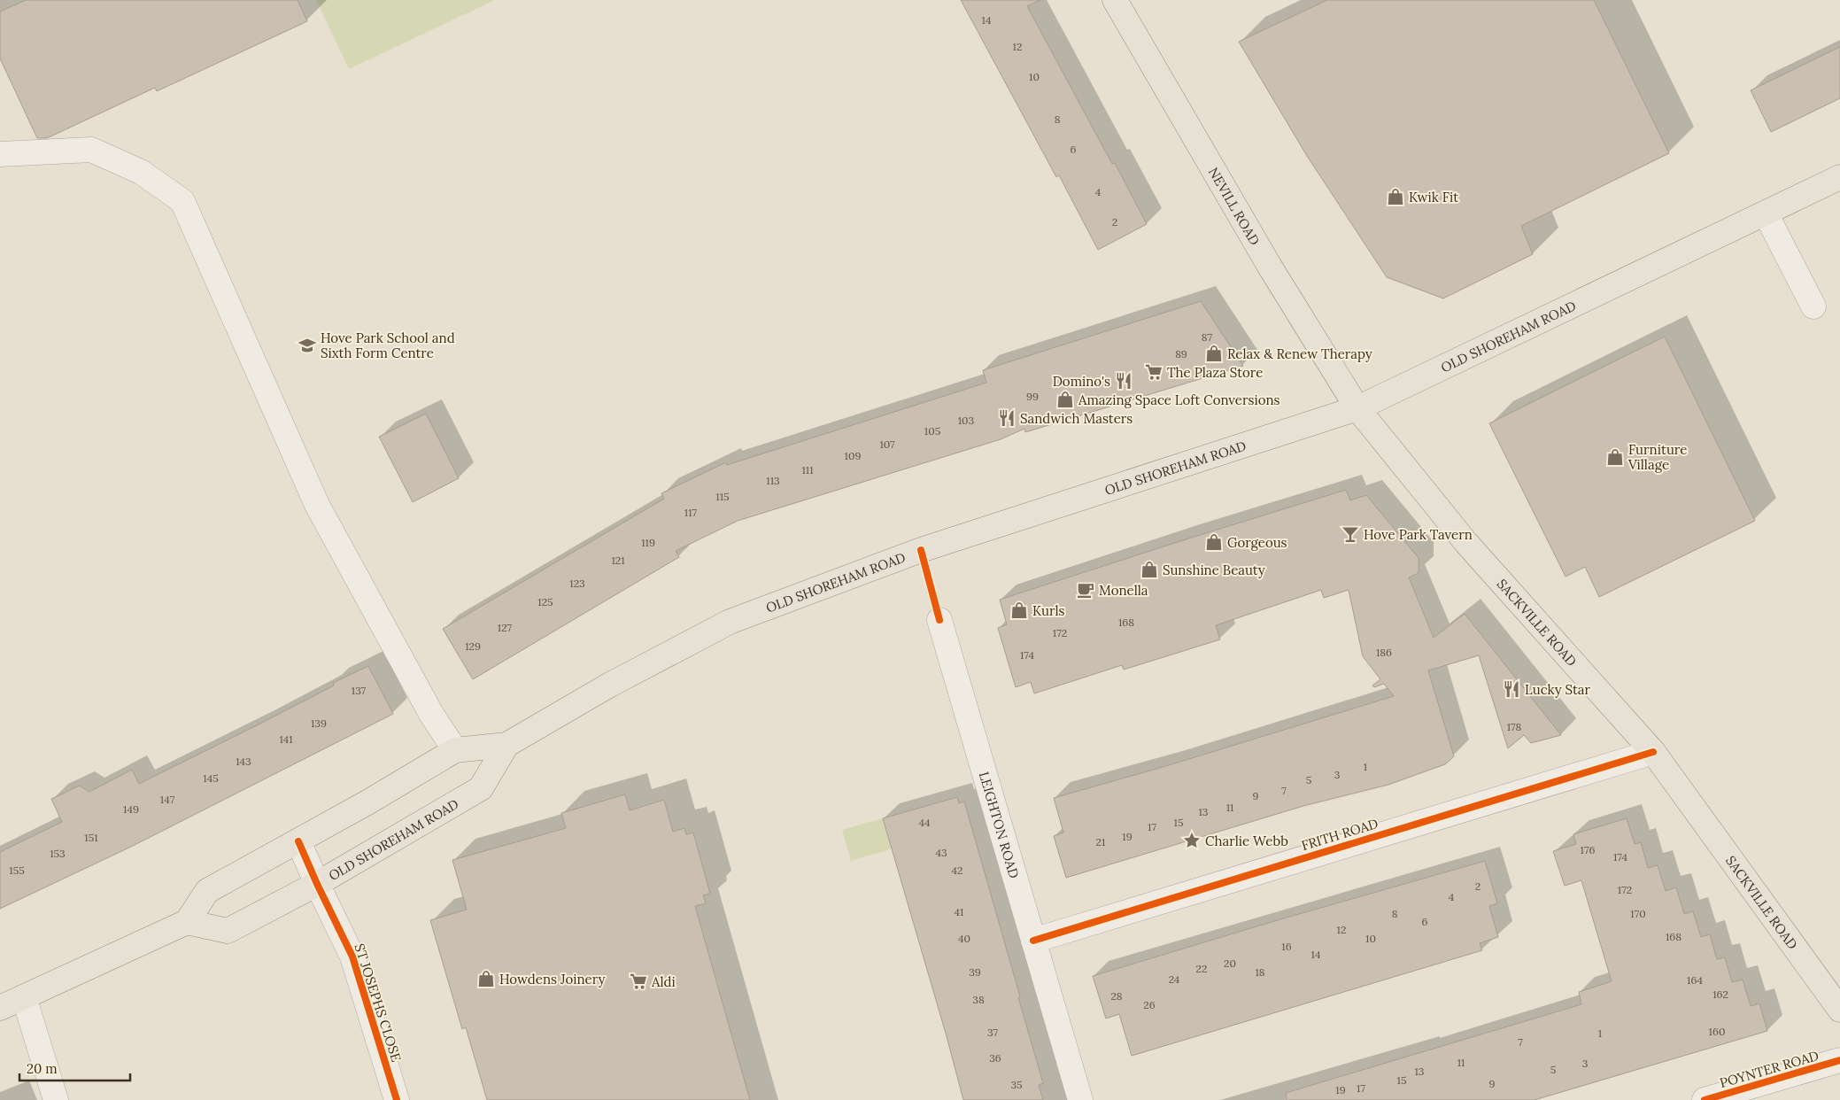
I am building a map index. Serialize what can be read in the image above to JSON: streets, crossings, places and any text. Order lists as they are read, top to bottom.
{
  "streets": {
    "main road": ["NEVILL ROAD", "OLD SHOREHAM ROAD", "SACKVILLE ROAD"],
    "street": [
      "LEIGHTON ROAD",
      "FRITH ROAD",
      "ST JOSEPHS CLOSE",
      "POYNTER ROAD"
    ]
  },
  "crossings": [
    ["NEVILL ROAD", "OLD SHOREHAM ROAD"],
    ["NEVILL ROAD", "SACKVILLE ROAD"],
    ["OLD SHOREHAM ROAD", "SACKVILLE ROAD"],
    ["OLD SHOREHAM ROAD", "ST JOSEPHS CLOSE"],
    ["SACKVILLE ROAD", "FRITH ROAD"],
    ["LEIGHTON ROAD", "FRITH ROAD"]
  ],
  "places": {
    "shop": [
      "Kwik Fit",
      "Relax & Renew Therapy",
      "Amazing Space Loft Conversions",
      "Furniture Village",
      "Gorgeous",
      "Sunshine Beauty",
      "Kurls",
      "Howdens Joinery"
    ],
    "school or university": ["Hove Park School and Sixth Form Centre"],
    "supermarket": ["The Plaza Store", "Aldi"],
    "restaurant": ["Domino's", "Sandwich Masters", "Lucky Star"],
    "bar": ["Hove Park Tavern"],
    "cafe": ["Monella"],
    "place": ["Charlie Webb"]
  },
  "house_numbers": [
    "14",
    "12",
    "10",
    "8",
    "6",
    "4",
    "2",
    "87",
    "89",
    "99",
    "103",
    "105",
    "107",
    "109",
    "111",
    "113",
    "115",
    "117",
    "119",
    "121",
    "123",
    "125",
    "168",
    "127",
    "172",
    "129",
    "186",
    "174",
    "137",
    "139",
    "178",
    "141",
    "143",
    "1",
    "3",
    "145",
    "5",
    "7",
    "9",
    "147",
    "11",
    "149",
    "13",
    "44",
    "15",
    "17",
    "19",
    "151",
    "21",
    "176",
    "43",
    "153",
    "174",
    "155",
    "42",
    "2",
    "172",
    "4",
    "41",
    "8",
    "170",
    "6",
    "12",
    "168",
    "40",
    "10",
    "16",
    "14",
    "20",
    "22",
    "39",
    "18",
    "24",
    "164",
    "162",
    "28",
    "38",
    "26",
    "160",
    "37",
    "1",
    "7",
    "36",
    "11",
    "3",
    "5",
    "13",
    "15",
    "9",
    "35",
    "17",
    "19"
  ],
  "scale_bar": "20 m"
}
